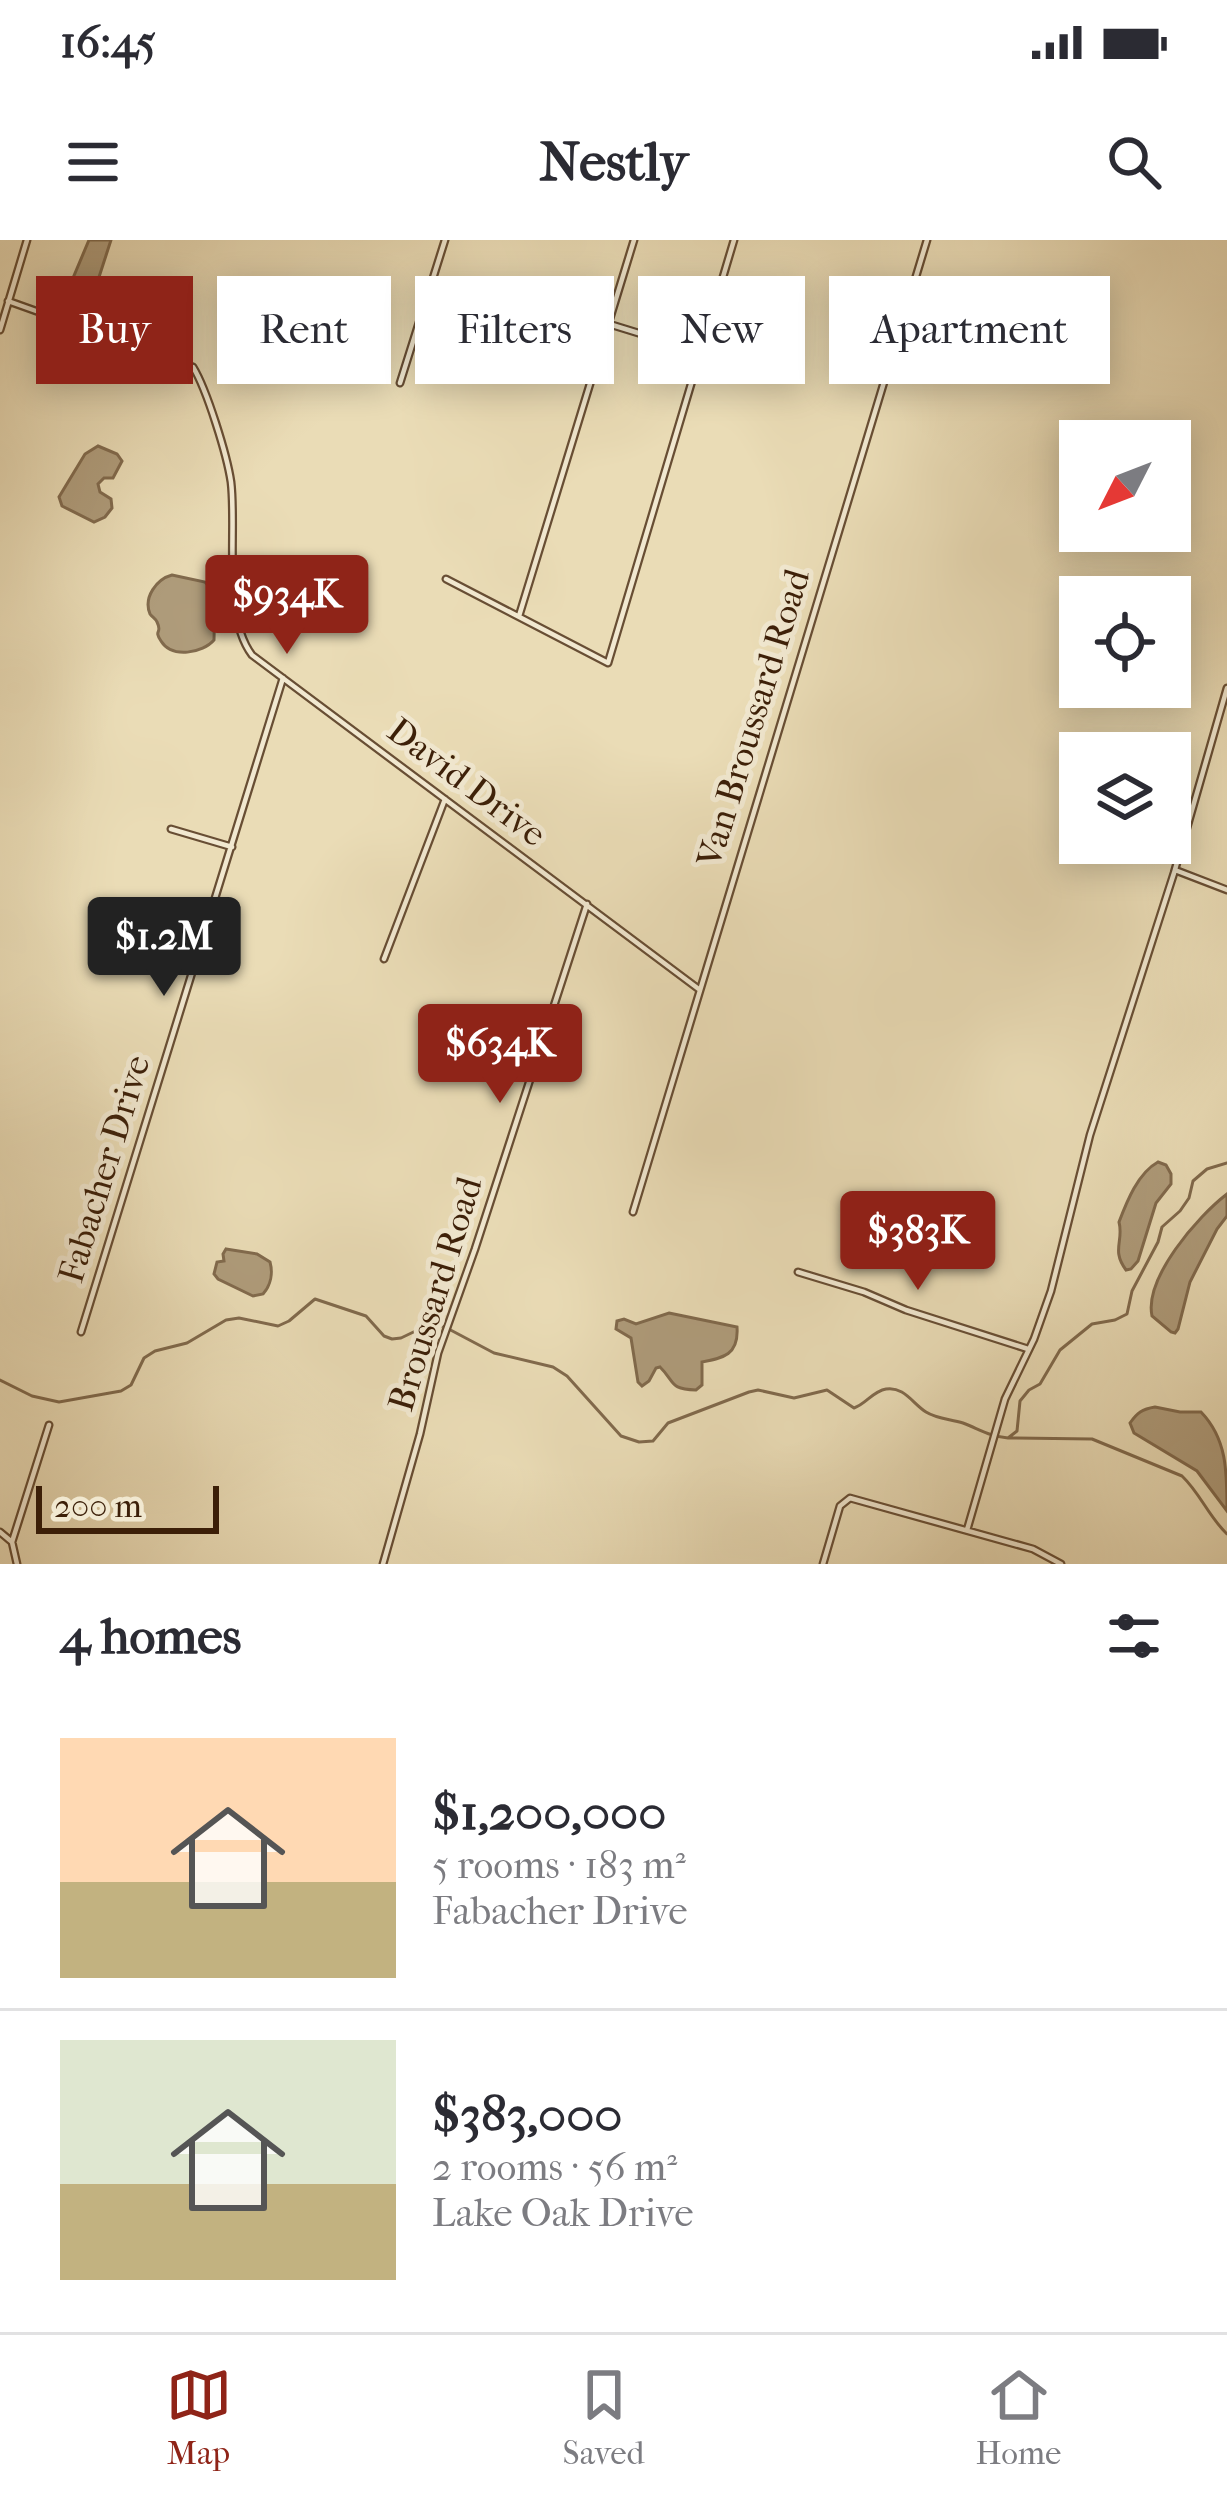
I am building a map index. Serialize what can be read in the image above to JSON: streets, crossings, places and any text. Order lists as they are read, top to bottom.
{
  "streets": {
    "street": [
      "Van Broussard Road",
      "David Drive",
      "Fabacher Drive",
      "Broussard Road"
    ]
  },
  "crossings": [
    ["Van Broussard Road", "David Drive"],
    ["David Drive", "Fabacher Drive"],
    ["David Drive", "Broussard Road"]
  ],
  "scale_bar": "200 m",
  "north": "bottom left",
  "page": {
    "status": "16:45",
    "header": "Nestly",
    "chip": [
      "Buy",
      "Rent",
      "Filters",
      "New",
      "Apartment"
    ],
    "price": [
      "$934K",
      "$1.2M",
      "$634K",
      "$383K"
    ],
    "scale": "200 m",
    "heading": "4 homes",
    "list": [
      {
        "name": "$1,200,000",
        "note": "5 rooms · 183 m² · Fabacher Drive"
      },
      {
        "name": "$383,000",
        "note": "2 rooms · 56 m² · Lake Oak Drive"
      }
    ],
    "tabs": ["Map", "Saved", "Home"]
  }
}
